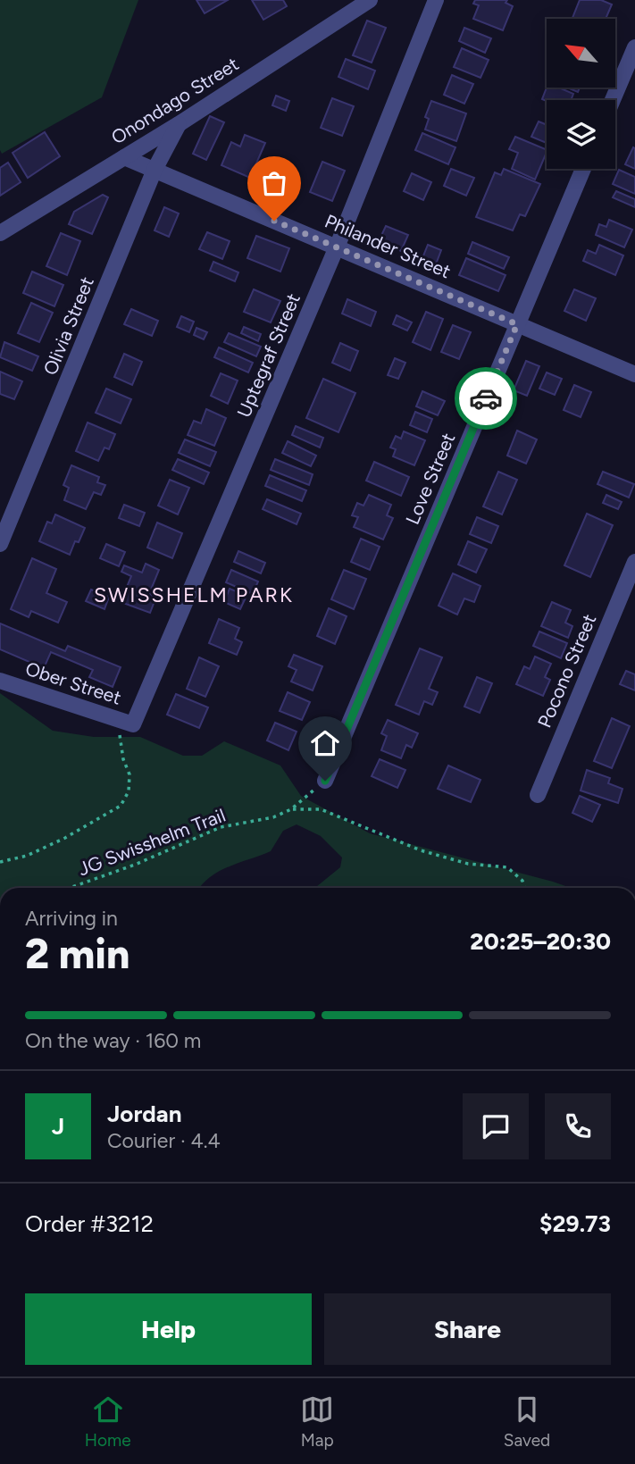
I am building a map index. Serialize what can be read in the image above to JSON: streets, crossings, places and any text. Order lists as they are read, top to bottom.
{
  "streets": {
    "street": [
      "Onondago Street",
      "Philander Street",
      "Olivia Street",
      "Uptegraf Street",
      "Love Street",
      "Pocono Street",
      "Ober Street"
    ],
    "path": ["JG Swisshelm Trail"]
  },
  "crossings": [
    ["Onondago Street", "Philander Street"],
    ["Onondago Street", "Olivia Street"],
    ["Philander Street", "Olivia Street"],
    ["Philander Street", "Uptegraf Street"],
    ["Philander Street", "Love Street"],
    ["Uptegraf Street", "Ober Street"],
    ["Love Street", "JG Swisshelm Trail"]
  ],
  "districts": ["SWISSHELM PARK"],
  "north": "top left",
  "page": {
    "heading": ["2 min", "Arriving in", "20:25–20:30"],
    "panel": [
      "Jordan",
      "Courier · 4.4",
      "Order #3212",
      "$29.73"
    ],
    "bar": "On the way · 160 m",
    "round": "J",
    "buttons": ["Help", "Share"],
    "tabs": ["Home", "Map", "Saved"]
  }
}
